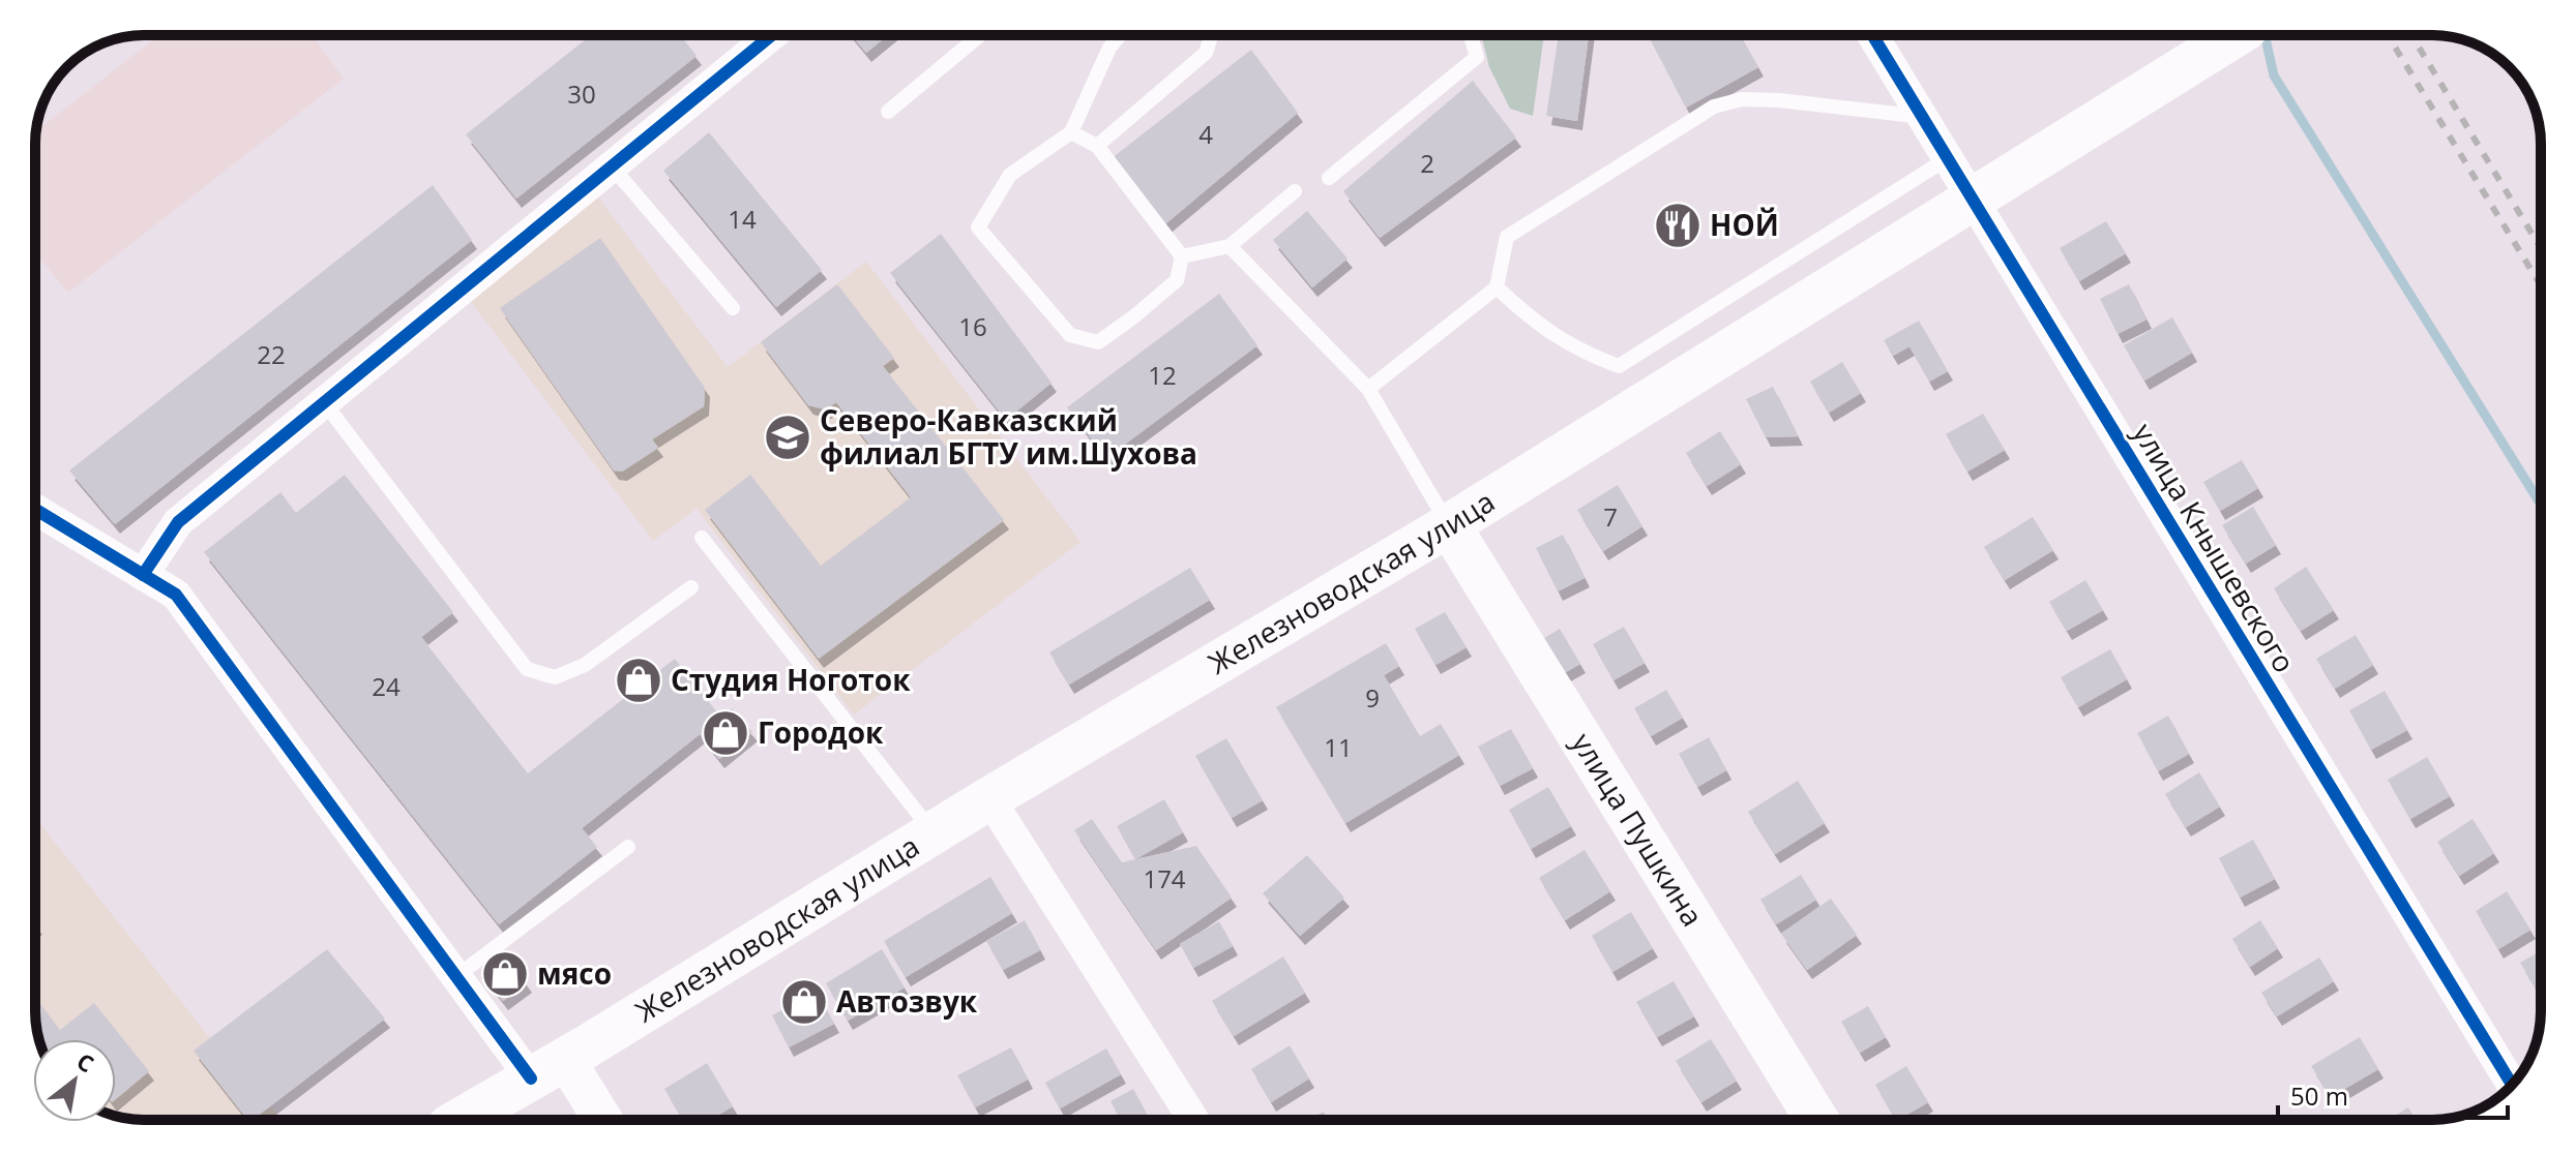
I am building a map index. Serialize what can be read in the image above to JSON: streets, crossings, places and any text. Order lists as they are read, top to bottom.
{
  "streets": {
    "main road": ["Железноводская улица", "улица Пушкина"],
    "street": ["улица Кнышевского"]
  },
  "crossings": [
    ["Железноводская улица", "улица Пушкина"]
  ],
  "places": {
    "restaurant": ["НОЙ"],
    "school or university": ["Северо-Кавказский филиал БГТУ им.Шухова"],
    "shop": [
      "Студия Ноготок",
      "Городок",
      "мясо",
      "Автозвук"
    ]
  },
  "house_numbers": [
    "30",
    "4",
    "2",
    "14",
    "16",
    "22",
    "12",
    "7",
    "24",
    "9",
    "11",
    "174"
  ],
  "scale_bar": "50 m",
  "north": "top right"
}
